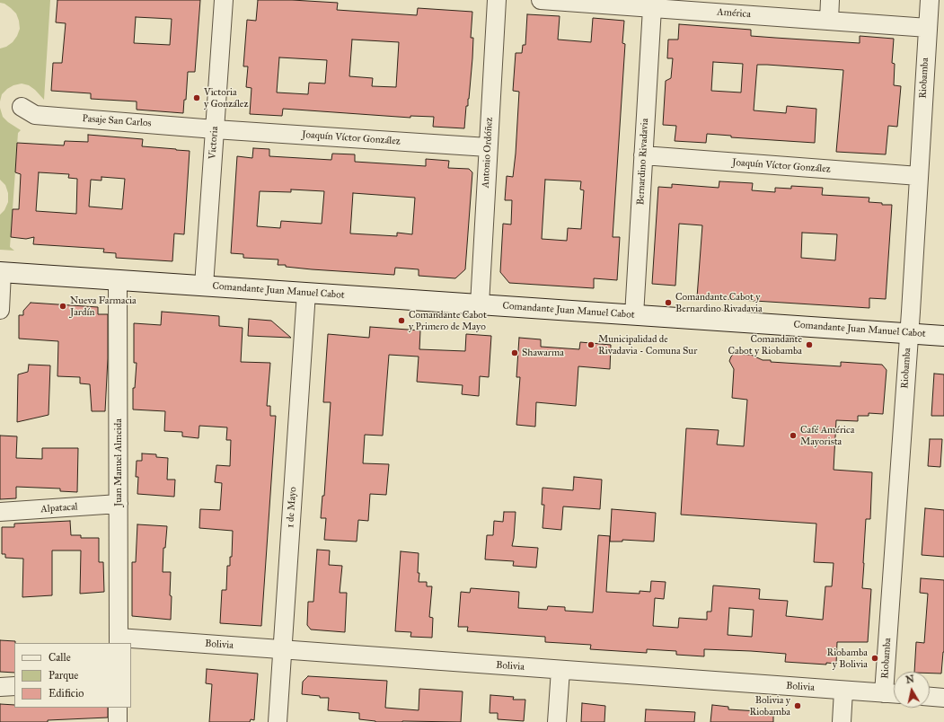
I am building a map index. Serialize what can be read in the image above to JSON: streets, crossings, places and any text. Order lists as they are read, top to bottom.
{
  "streets": {
    "main road": ["Comandante Juan Manuel Cabot"],
    "street": [
      "América",
      "Riobamba",
      "Pasaje San Carlos",
      "Joaquín Víctor González",
      "Victoria",
      "Antonio Ordóñez",
      "Bernardino Rivadavia",
      "Juan Manuel Almeida",
      "1 de Mayo",
      "Alpatacal",
      "Bolivia"
    ]
  },
  "crossings": [
    ["América", "Riobamba"],
    ["América", "Bernardino Rivadavia"],
    ["Riobamba", "Joaquín Víctor González"],
    ["Riobamba", "Comandante Juan Manuel Cabot"],
    ["Riobamba", "Bolivia"],
    ["Pasaje San Carlos", "Joaquín Víctor González"],
    ["Pasaje San Carlos", "Victoria"],
    ["Joaquín Víctor González", "Victoria"],
    ["Joaquín Víctor González", "Antonio Ordóñez"],
    ["Joaquín Víctor González", "Bernardino Rivadavia"],
    ["Victoria", "Comandante Juan Manuel Cabot"],
    ["Antonio Ordóñez", "Comandante Juan Manuel Cabot"],
    ["Bernardino Rivadavia", "Comandante Juan Manuel Cabot"],
    ["Comandante Juan Manuel Cabot", "Juan Manuel Almeida"],
    ["Comandante Juan Manuel Cabot", "1 de Mayo"],
    ["Juan Manuel Almeida", "Alpatacal"],
    ["Juan Manuel Almeida", "Bolivia"],
    ["1 de Mayo", "Bolivia"]
  ],
  "places": [
    "Victoria y González",
    "Comandante Cabot y Bernardino Rivadavia",
    "Nueva Farmacia Jardín",
    "Comandante Cabot y Primero de Mayo",
    "Municipalidad de Rivadavia - Comuna Sur",
    "Comandante Cabot y Riobamba",
    "Shawarma",
    "Café América Mayorista",
    "Riobamba y Bolivia",
    "Bolivia y Riobamba"
  ],
  "legend": ["Calle", "Parque", "Edificio"],
  "north": "top"
}
